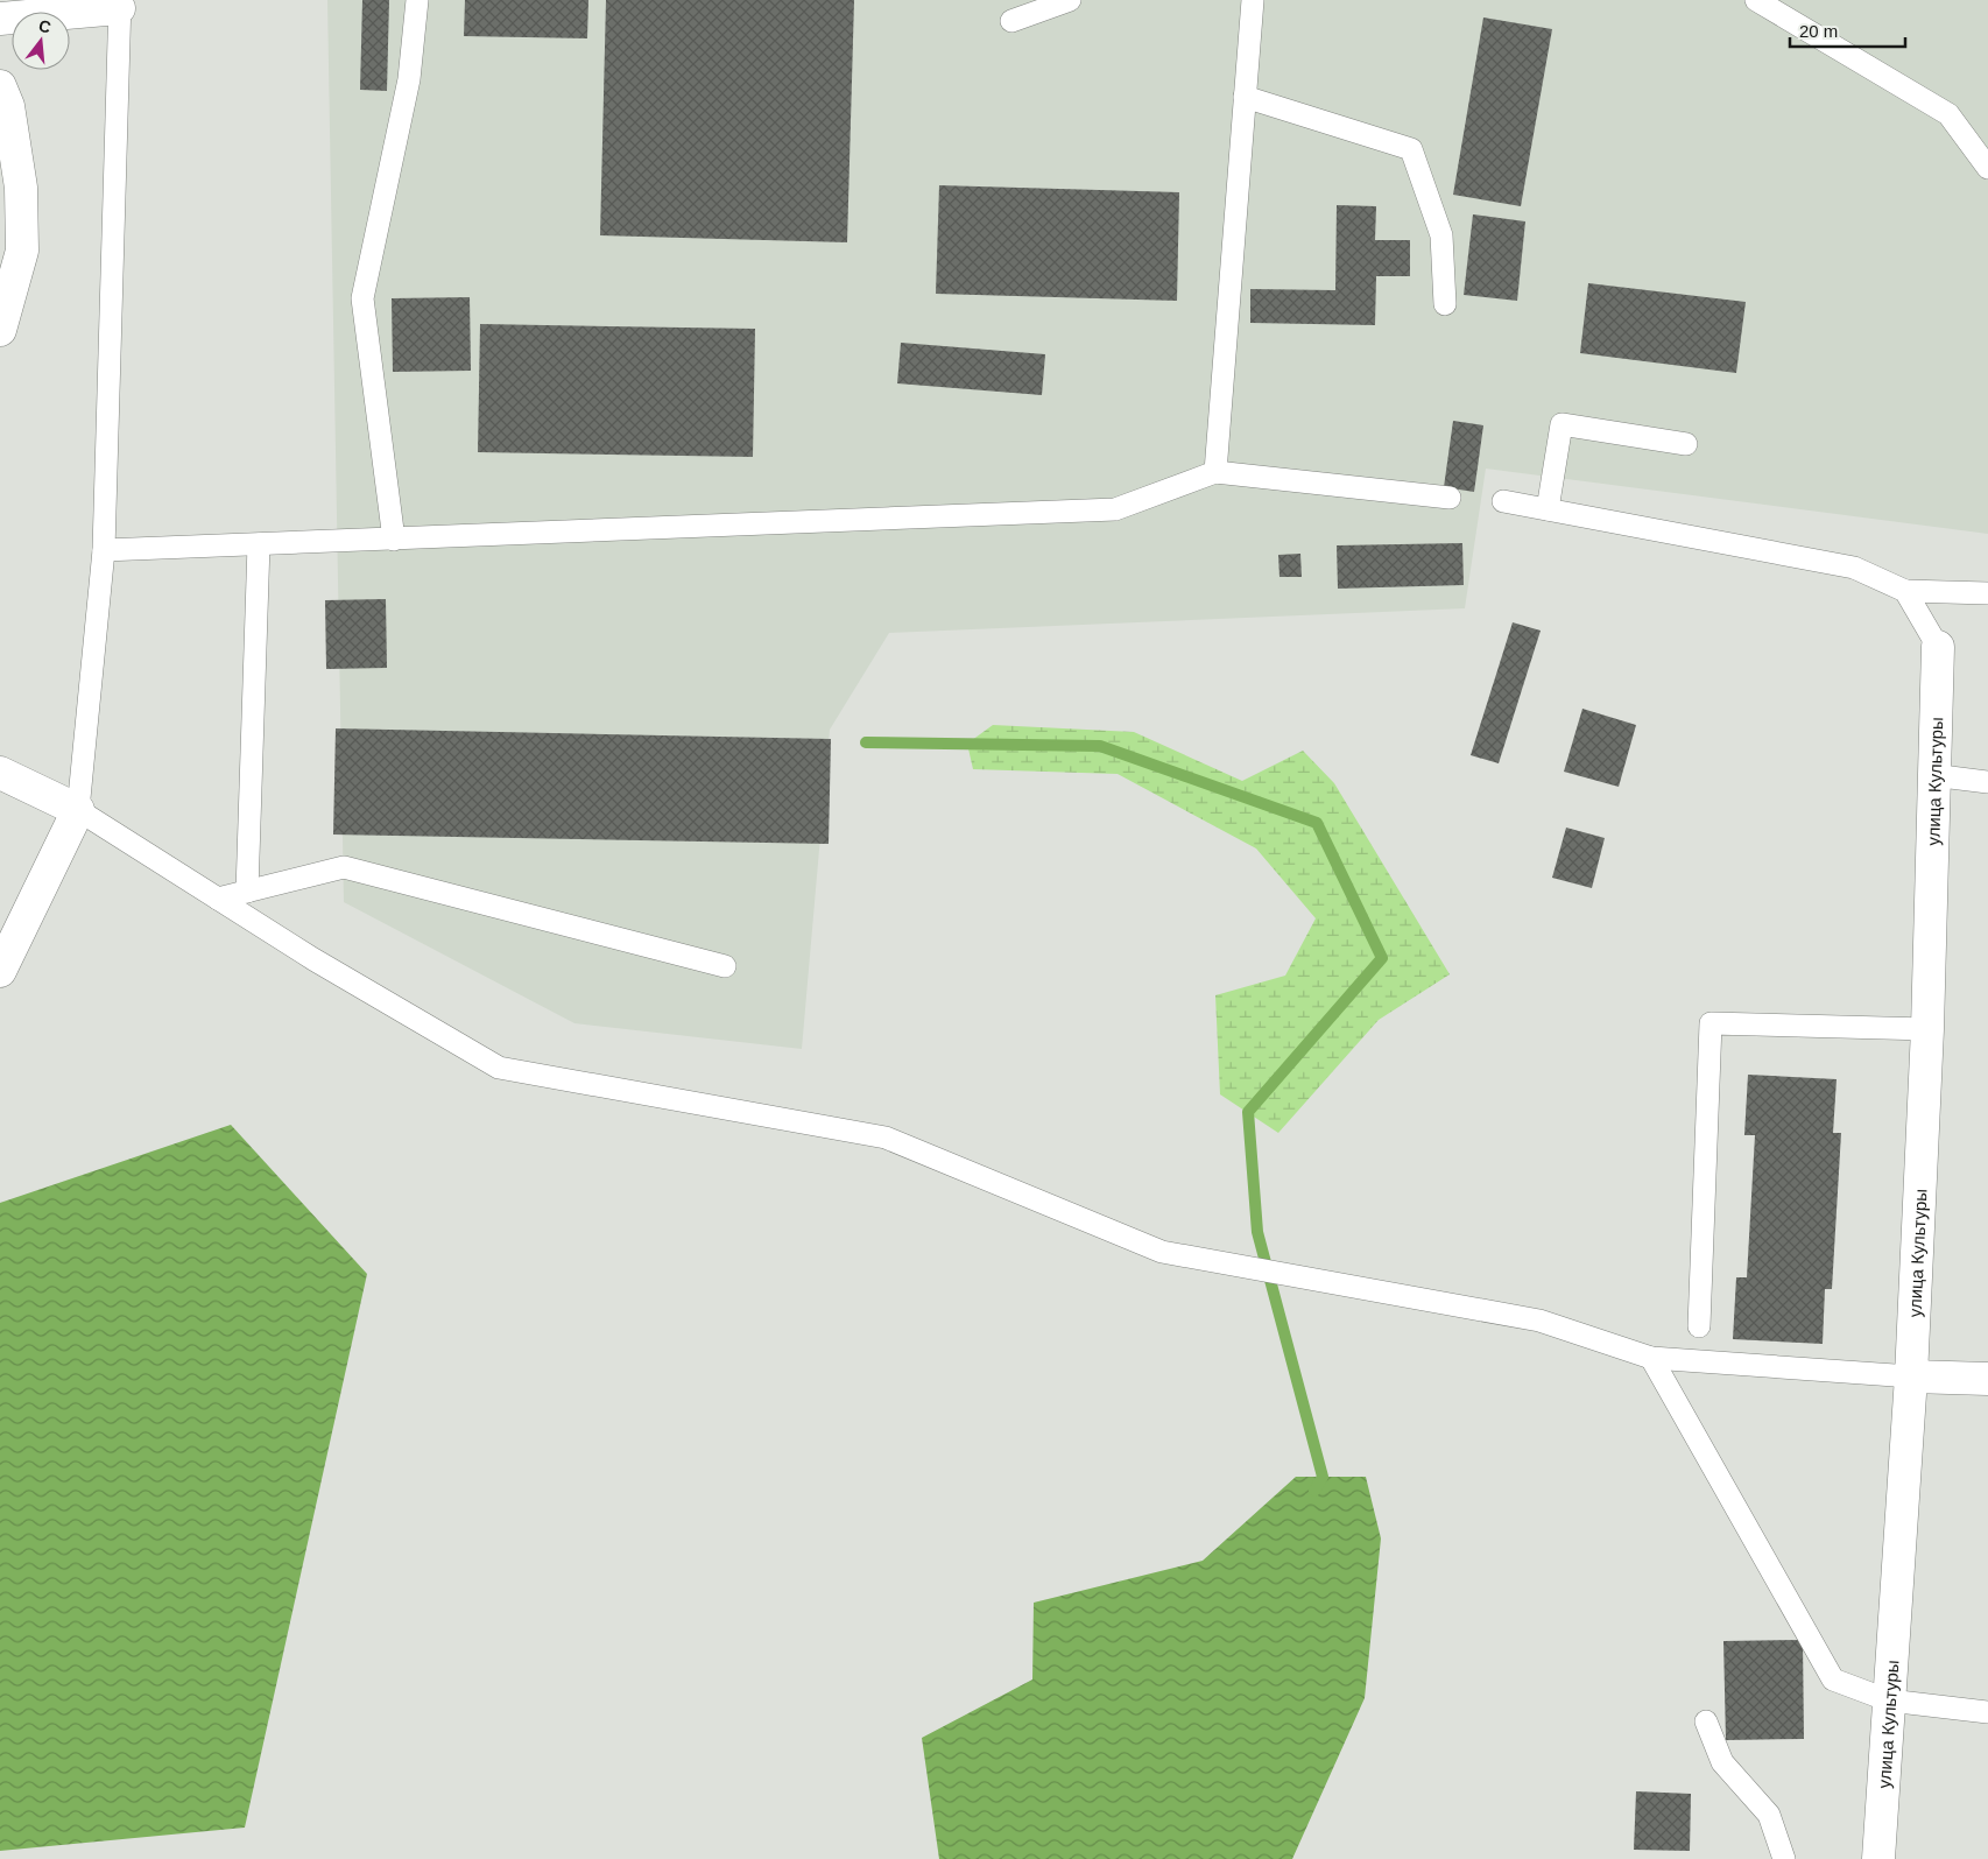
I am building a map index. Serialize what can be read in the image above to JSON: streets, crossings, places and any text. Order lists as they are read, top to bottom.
{
  "streets": {
    "street": ["улица Культуры"]
  },
  "scale_bar": "20 m",
  "north": "top"
}
